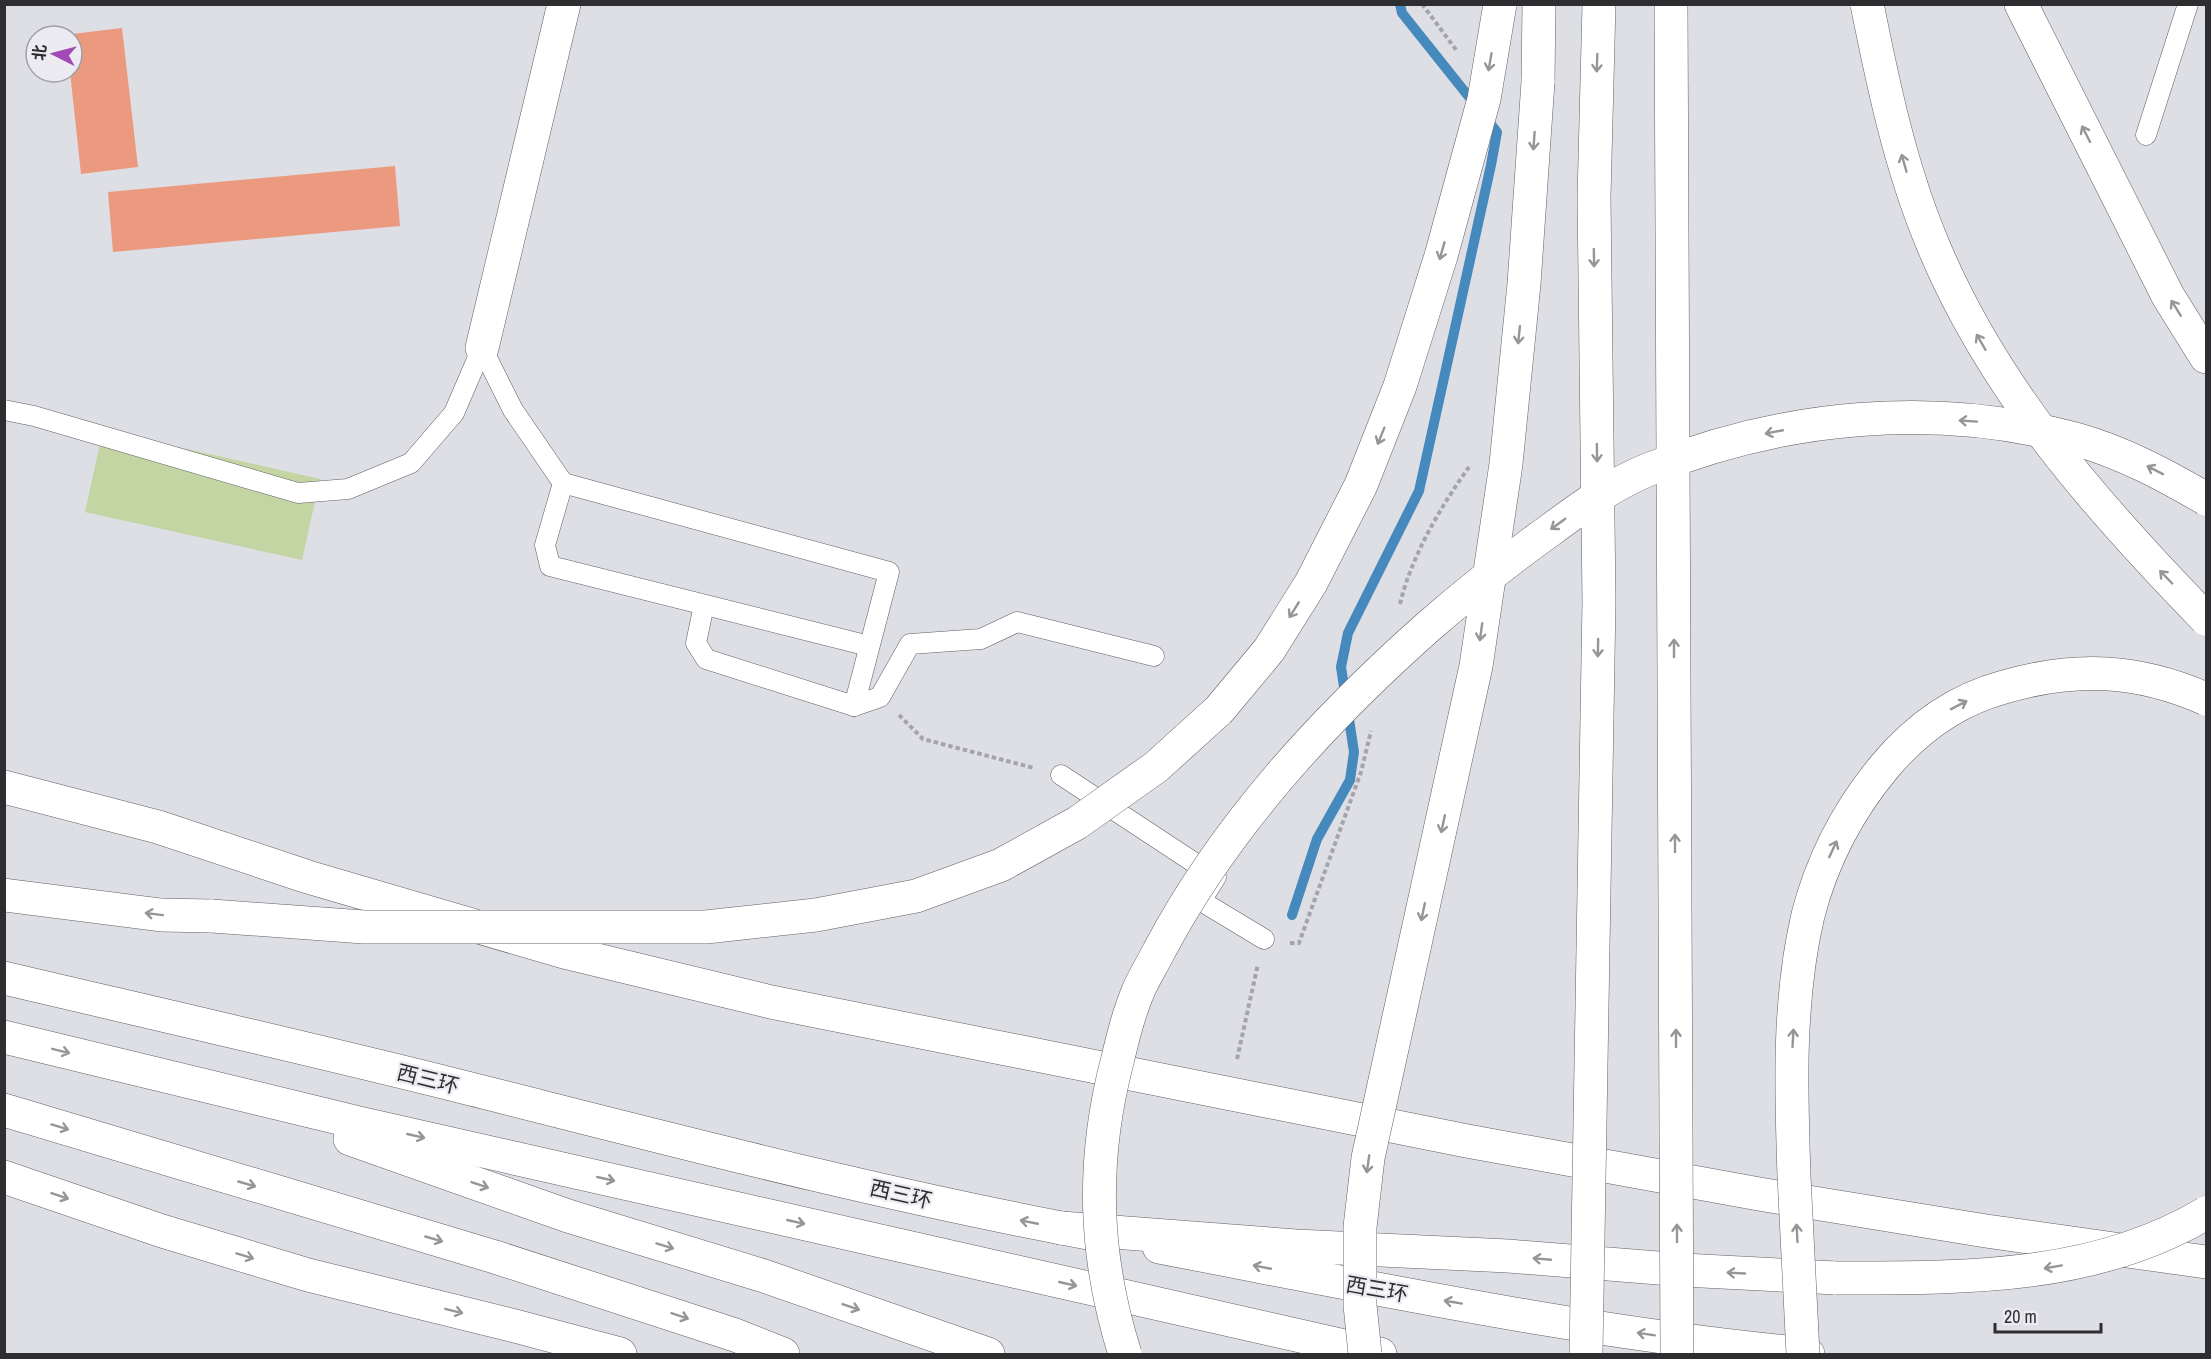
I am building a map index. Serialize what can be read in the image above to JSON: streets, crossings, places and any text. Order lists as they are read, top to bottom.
{
  "streets": {
    "main road": ["西三环"]
  },
  "scale_bar": "20 m",
  "north": "left"
}
